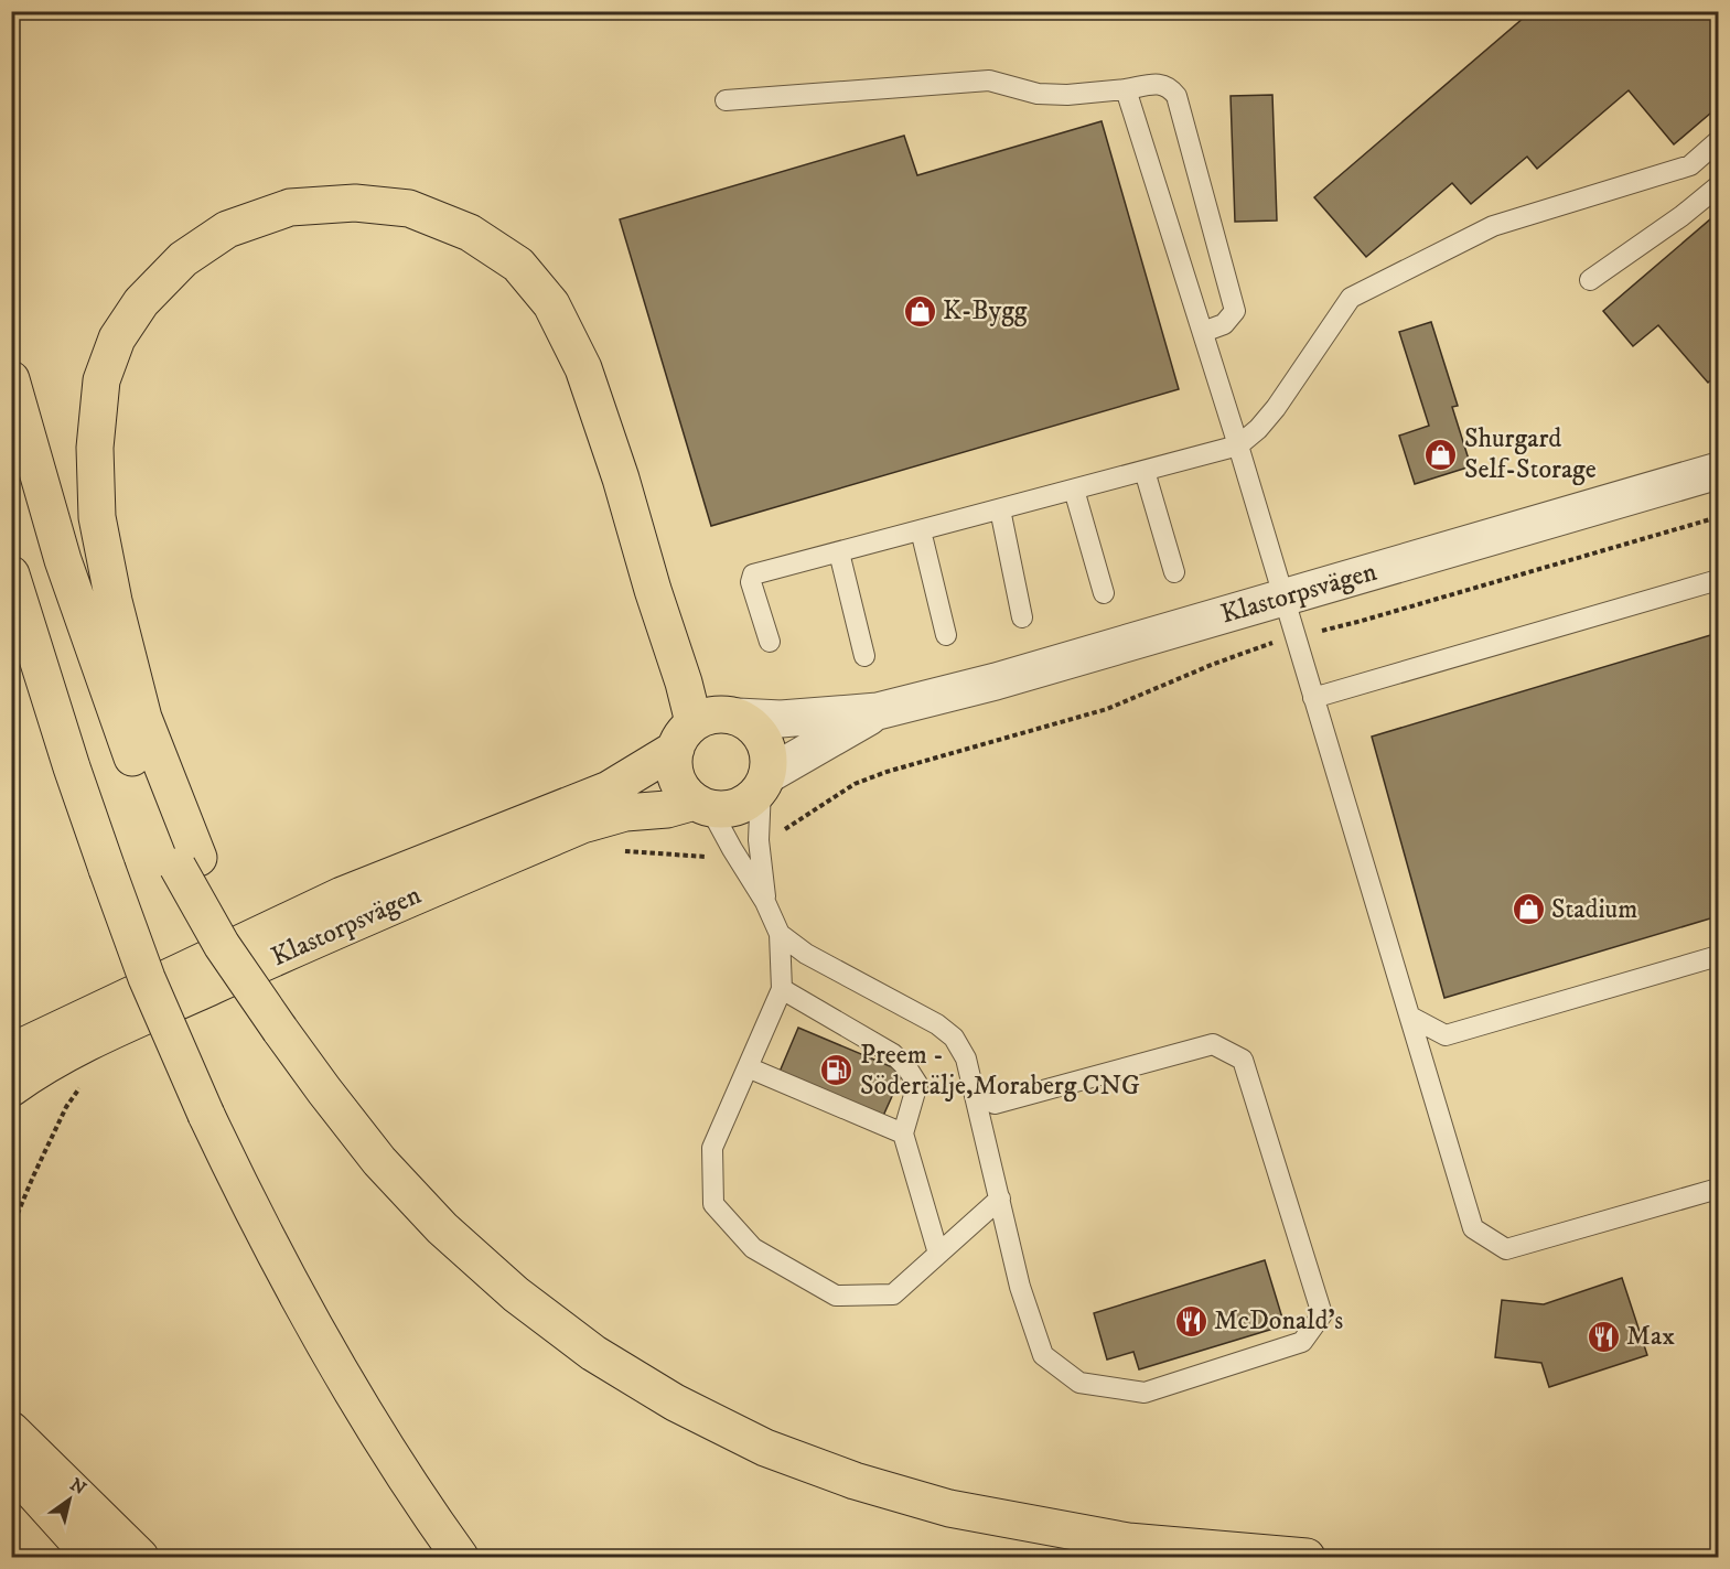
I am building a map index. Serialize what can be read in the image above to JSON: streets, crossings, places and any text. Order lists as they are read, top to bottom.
{
  "streets": {
    "main road": ["Klastorpsvägen"]
  },
  "places": {
    "shop": ["K-Bygg", "Shurgard Self-Storage", "Stadium"],
    "fuel station": ["Preem - Södertälje,Moraberg CNG"],
    "restaurant": ["McDonald's", "Max"]
  },
  "north": "top right"
}
